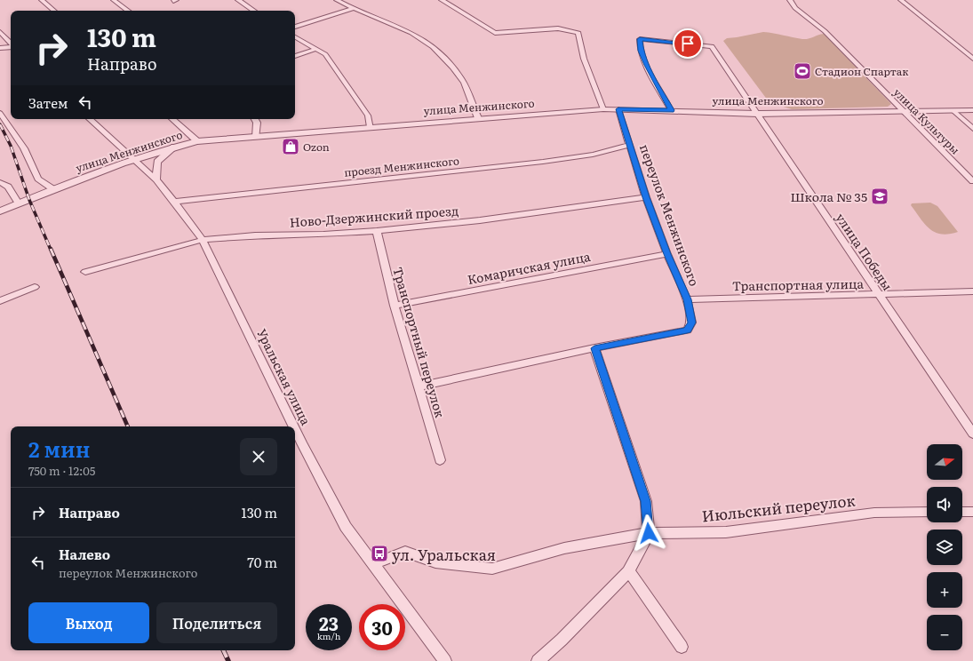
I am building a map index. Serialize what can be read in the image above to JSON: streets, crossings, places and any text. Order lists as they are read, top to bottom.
{
  "streets": {
    "street": [
      "улица Менжинского",
      "улица Культуры",
      "проезд Менжинского",
      "переулок Менжинского",
      "Ново-Дзержинский проезд",
      "улица Победы",
      "Комаричская улица",
      "Транспортная улица",
      "Транспортный переулок",
      "Уральская улица",
      "Июльский переулок"
    ]
  },
  "crossings": [
    ["улица Менжинского", "улица Культуры"],
    ["улица Менжинского", "переулок Менжинского"],
    ["улица Менжинского", "улица Победы"],
    ["улица Менжинского", "Уральская улица"],
    ["проезд Менжинского", "переулок Менжинского"],
    ["проезд Менжинского", "Уральская улица"],
    ["переулок Менжинского", "Ново-Дзержинский проезд"],
    ["переулок Менжинского", "Комаричская улица"],
    ["переулок Менжинского", "Транспортная улица"],
    ["Ново-Дзержинский проезд", "Транспортный переулок"],
    ["Ново-Дзержинский проезд", "Уральская улица"],
    ["улица Победы", "Транспортная улица"],
    ["Комаричская улица", "Транспортный переулок"],
    ["Уральская улица", "Июльский переулок"]
  ],
  "places": {
    "sports": ["Стадион Спартак"],
    "shop": ["Ozon"],
    "school or university": ["Школа № 35"],
    "bus stop": ["ул. Уральская"]
  },
  "north": "right",
  "page": {
    "turn": ["130 m", "Направо"],
    "then": "Затем",
    "heading": ["2 мин", "750 m · 12:05"],
    "map_buttons": ["+", "−"],
    "list": [
      {
        "name": "Направо",
        "value": "130 m"
      },
      {
        "name": "Налево",
        "note": "переулок Менжинского",
        "value": "70 m"
      }
    ],
    "buttons": ["Выход", "Поделиться"],
    "speed": "23 km/h",
    "limit": "30"
  }
}
